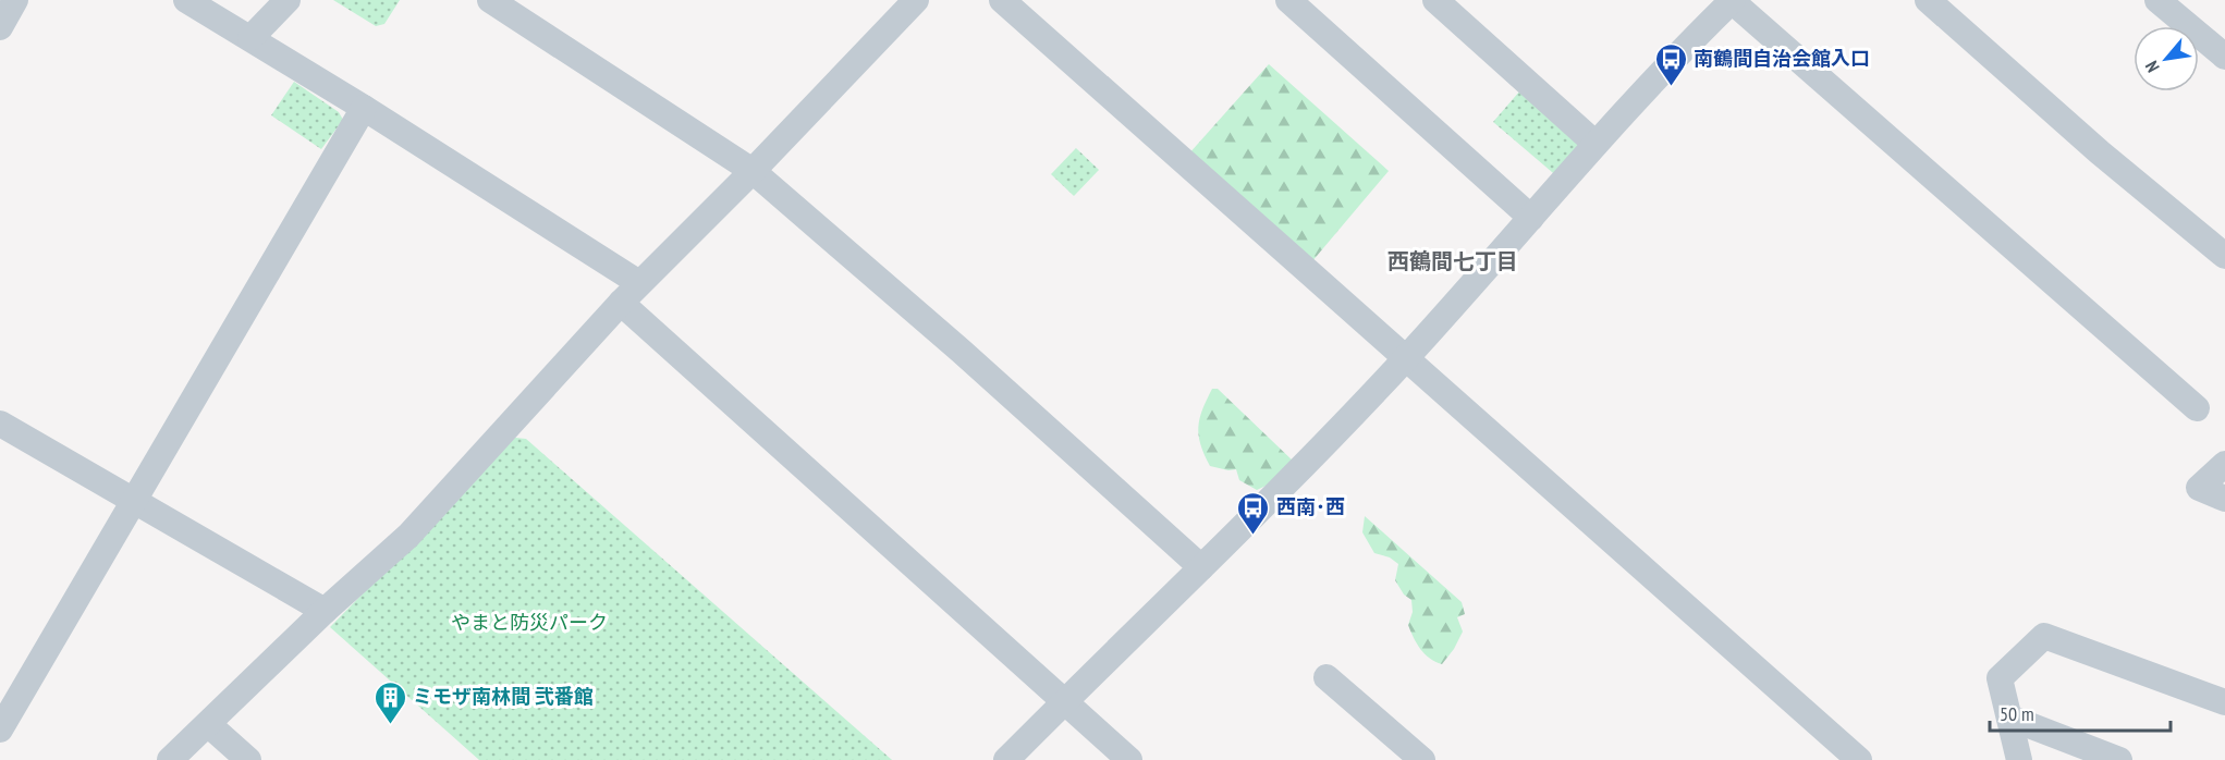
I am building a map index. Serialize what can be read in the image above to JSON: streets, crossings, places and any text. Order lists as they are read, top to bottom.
{
  "districts": ["西鶴間七丁目"],
  "parks": ["やまと防災パーク"],
  "places": {
    "bus stop": ["南鶴間自治会館入口", "西南･西"],
    "building": ["ミモザ南林間 弐番館"]
  },
  "scale_bar": "50 m",
  "north": "bottom left"
}
